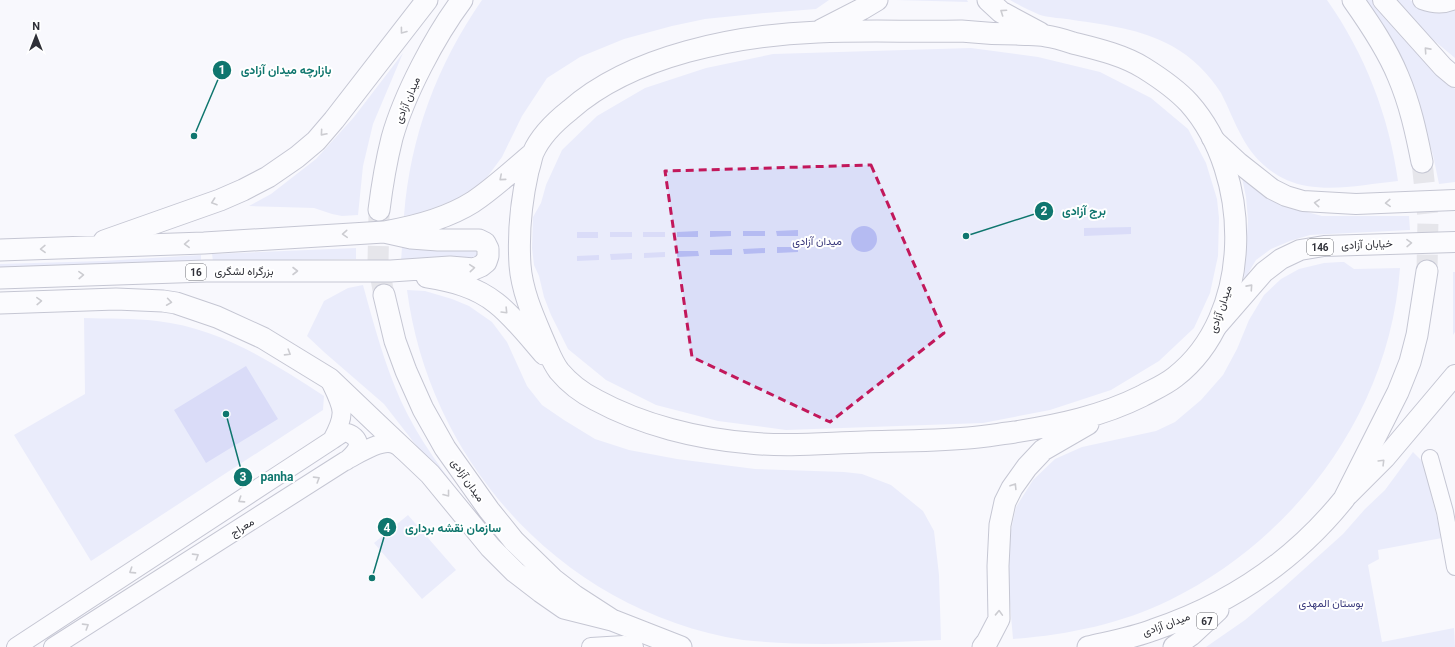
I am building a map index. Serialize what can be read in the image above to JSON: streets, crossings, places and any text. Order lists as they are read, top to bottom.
{
  "streets": {
    "highway": [
      "میدان آزادی",
      "بزرگراه لشگری",
      "16",
      "67"
    ],
    "main road": ["خیابان آزادی", "146", "معراج"]
  },
  "crossings": [
    ["میدان آزادی", "خیابان آزادی"],
    ["میدان آزادی", "16"],
    ["میدان آزادی", "67"],
    ["بزرگراه لشگری", "16"]
  ],
  "one_way": ["خیابان آزادی"],
  "parks": ["میدان آزادی", "بوستان المهدی"],
  "places": [
    "بازارچه میدان آزادی",
    "برج آزادی",
    "panha",
    "سازمان نقشه برداری"
  ],
  "north": "top"
}
